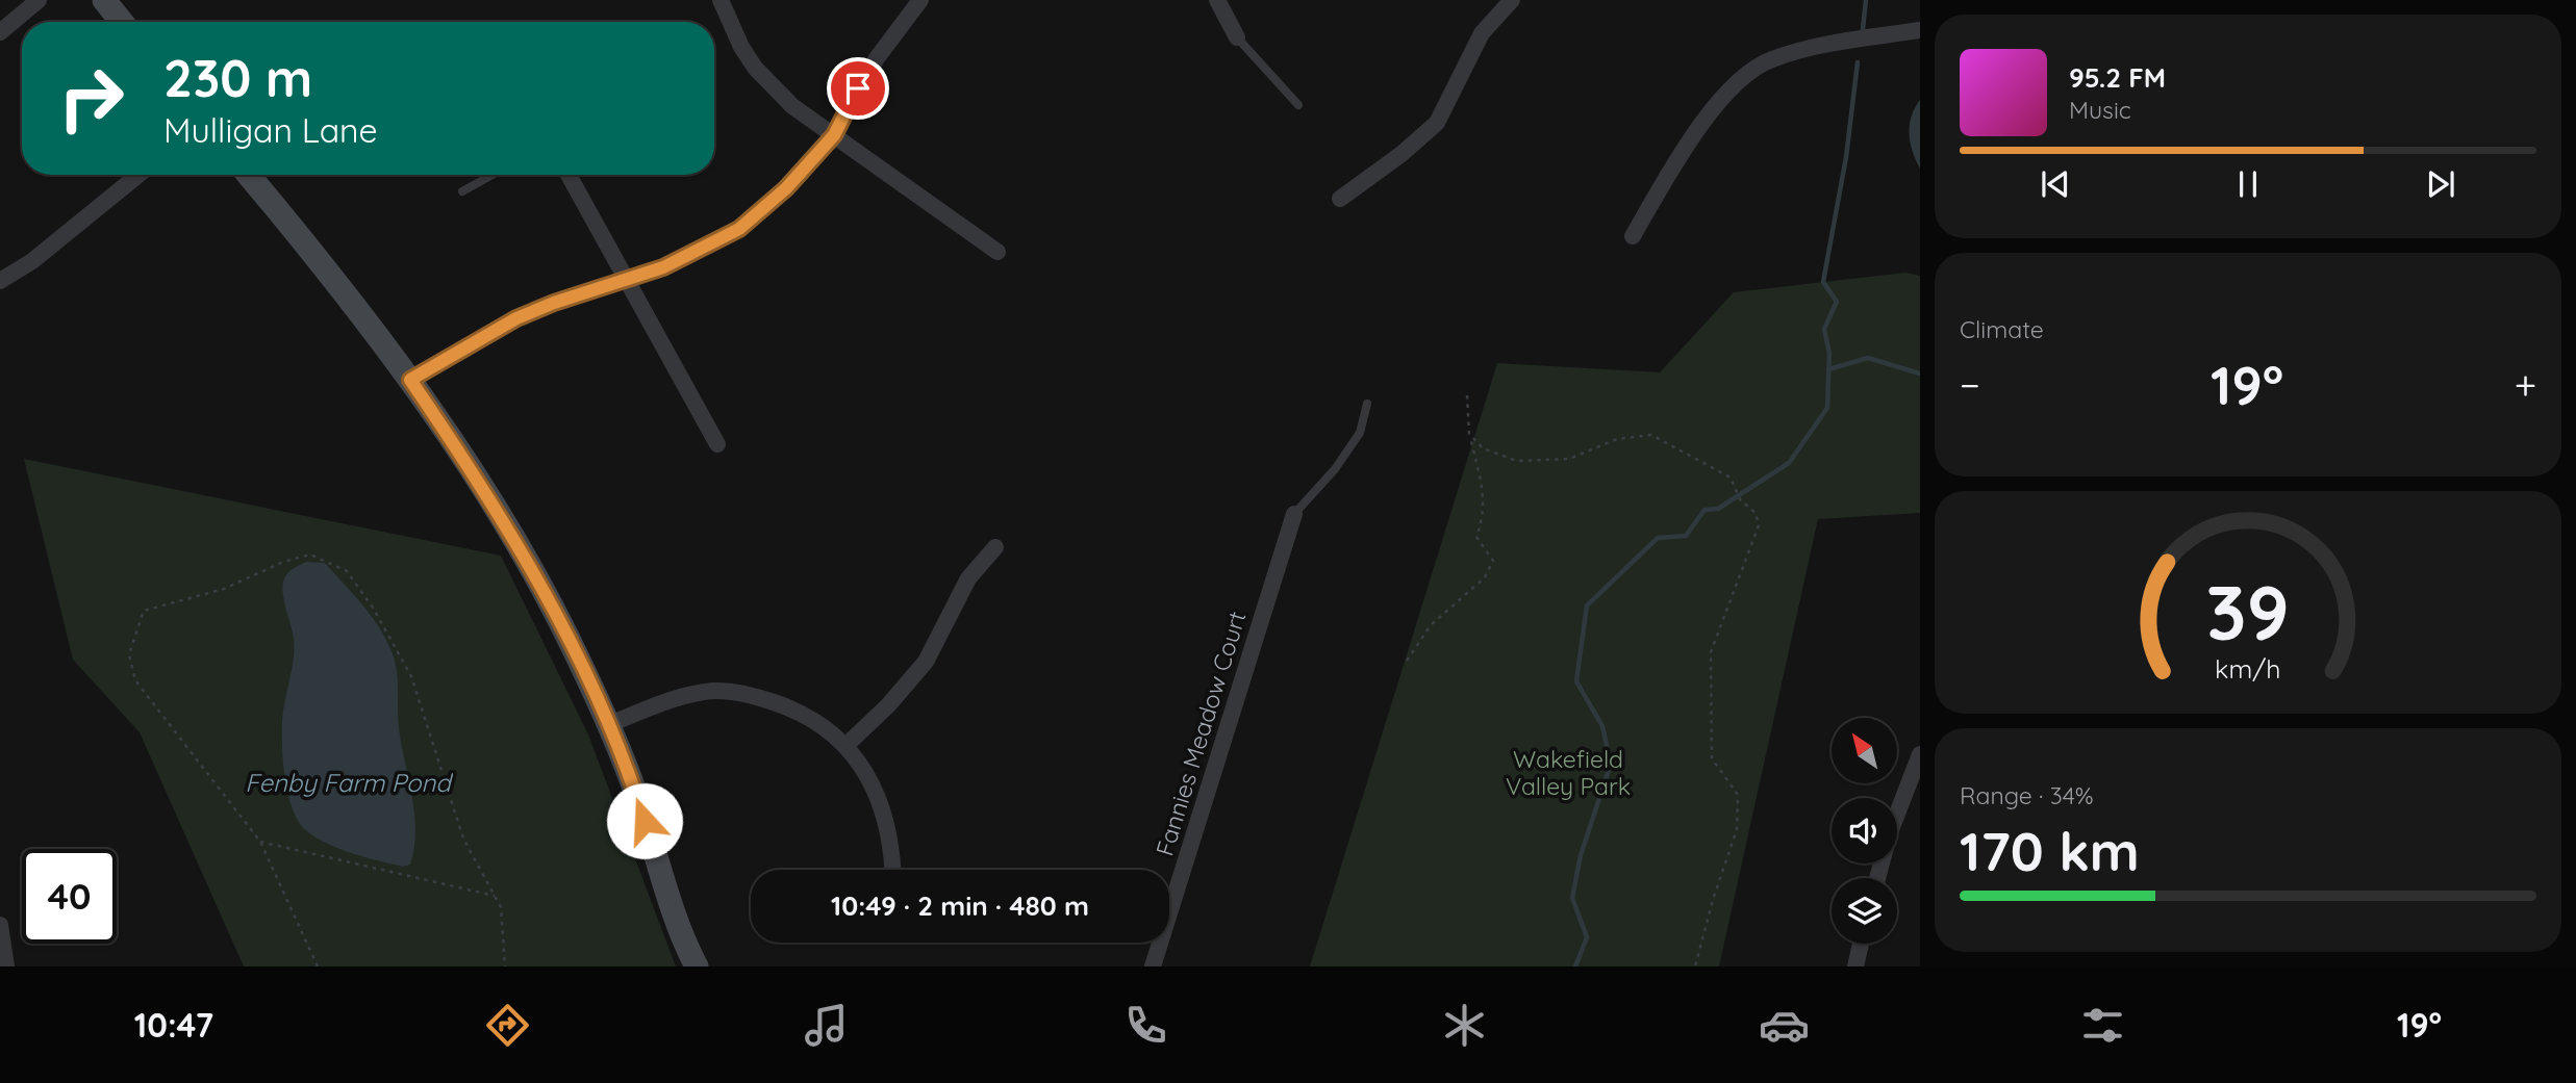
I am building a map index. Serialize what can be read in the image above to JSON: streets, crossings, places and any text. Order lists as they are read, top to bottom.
{
  "streets": {
    "street": ["Fannies Meadow Court"]
  },
  "water": ["Fenby Farm Pond"],
  "parks": ["Wakefield Valley Park"],
  "north": "top left",
  "page": {
    "turn": ["230 m", "Mulligan Lane"],
    "song": ["95.2 FM", "Music"],
    "tile": [
      "Climate",
      ["Range · 34%", "170 km"]
    ],
    "heat": ["−", "19°", "+"],
    "limit": "40",
    "trip": "10:49 · 2 min · 480 m",
    "tabs": ["10:47", "19°"],
    "gauge": ["39", "km/h"]
  }
}
